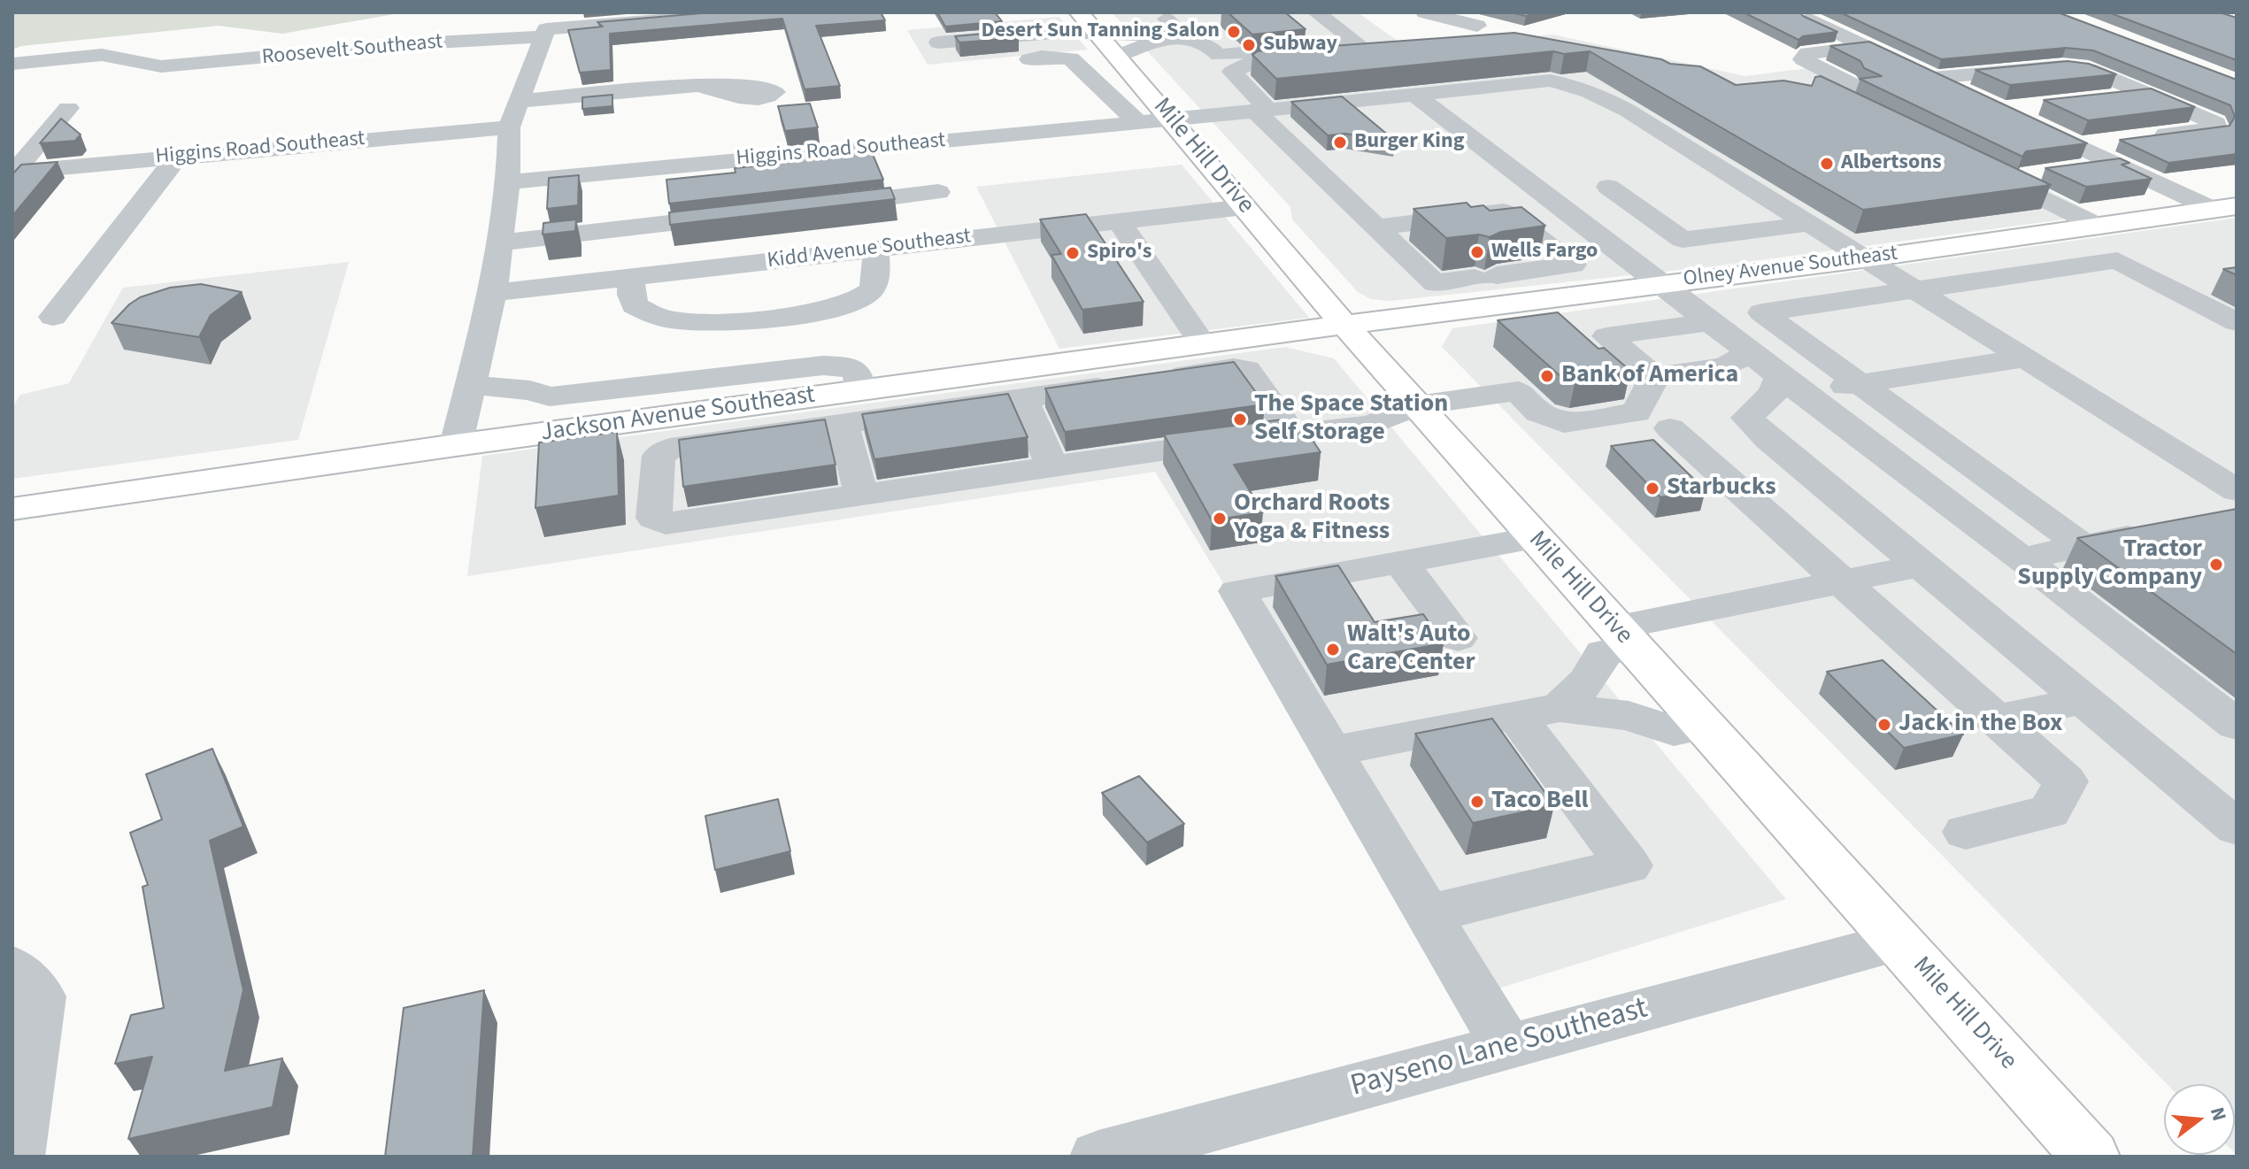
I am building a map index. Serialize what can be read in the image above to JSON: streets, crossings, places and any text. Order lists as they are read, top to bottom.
{
  "streets": {
    "main road": ["Mile Hill Drive", "Olney Avenue Southeast", "Jackson Avenue Southeast"],
    "street": [
      "Roosevelt Southeast",
      "Higgins Road Southeast",
      "Kidd Avenue Southeast",
      "Payseno Lane Southeast"
    ]
  },
  "crossings": [
    ["Higgins Road Southeast", "Mile Hill Drive"],
    ["Higgins Road Southeast", "Olney Avenue Southeast"],
    ["Mile Hill Drive", "Kidd Avenue Southeast"],
    ["Mile Hill Drive", "Olney Avenue Southeast"],
    ["Mile Hill Drive", "Jackson Avenue Southeast"],
    ["Mile Hill Drive", "Payseno Lane Southeast"],
    ["Olney Avenue Southeast", "Jackson Avenue Southeast"]
  ],
  "places": [
    "Desert Sun Tanning Salon",
    "Subway",
    "Burger King",
    "Albertsons",
    "Wells Fargo",
    "Spiro's",
    "Bank of America",
    "The Space Station Self Storage",
    "Starbucks",
    "Orchard Roots Yoga & Fitness",
    "Tractor Supply Company",
    "Walt's Auto Care Center",
    "Jack in the Box",
    "Taco Bell"
  ],
  "north": "right"
}
